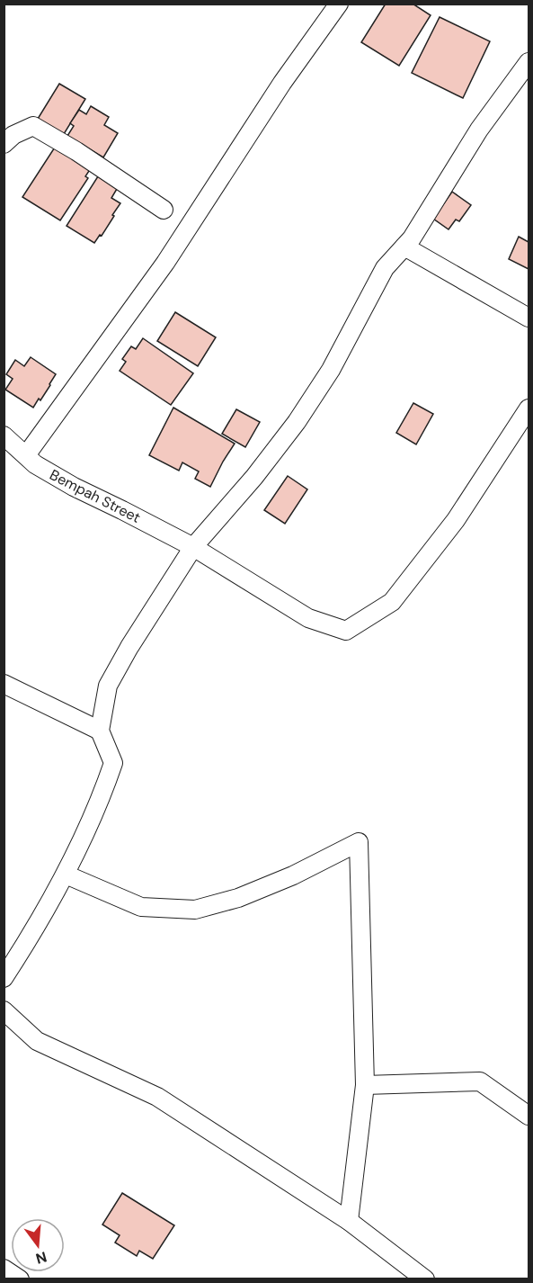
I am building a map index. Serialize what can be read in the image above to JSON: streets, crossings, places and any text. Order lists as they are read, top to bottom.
{
  "streets": {
    "street": ["Bempah Street"]
  },
  "north": "bottom"
}
